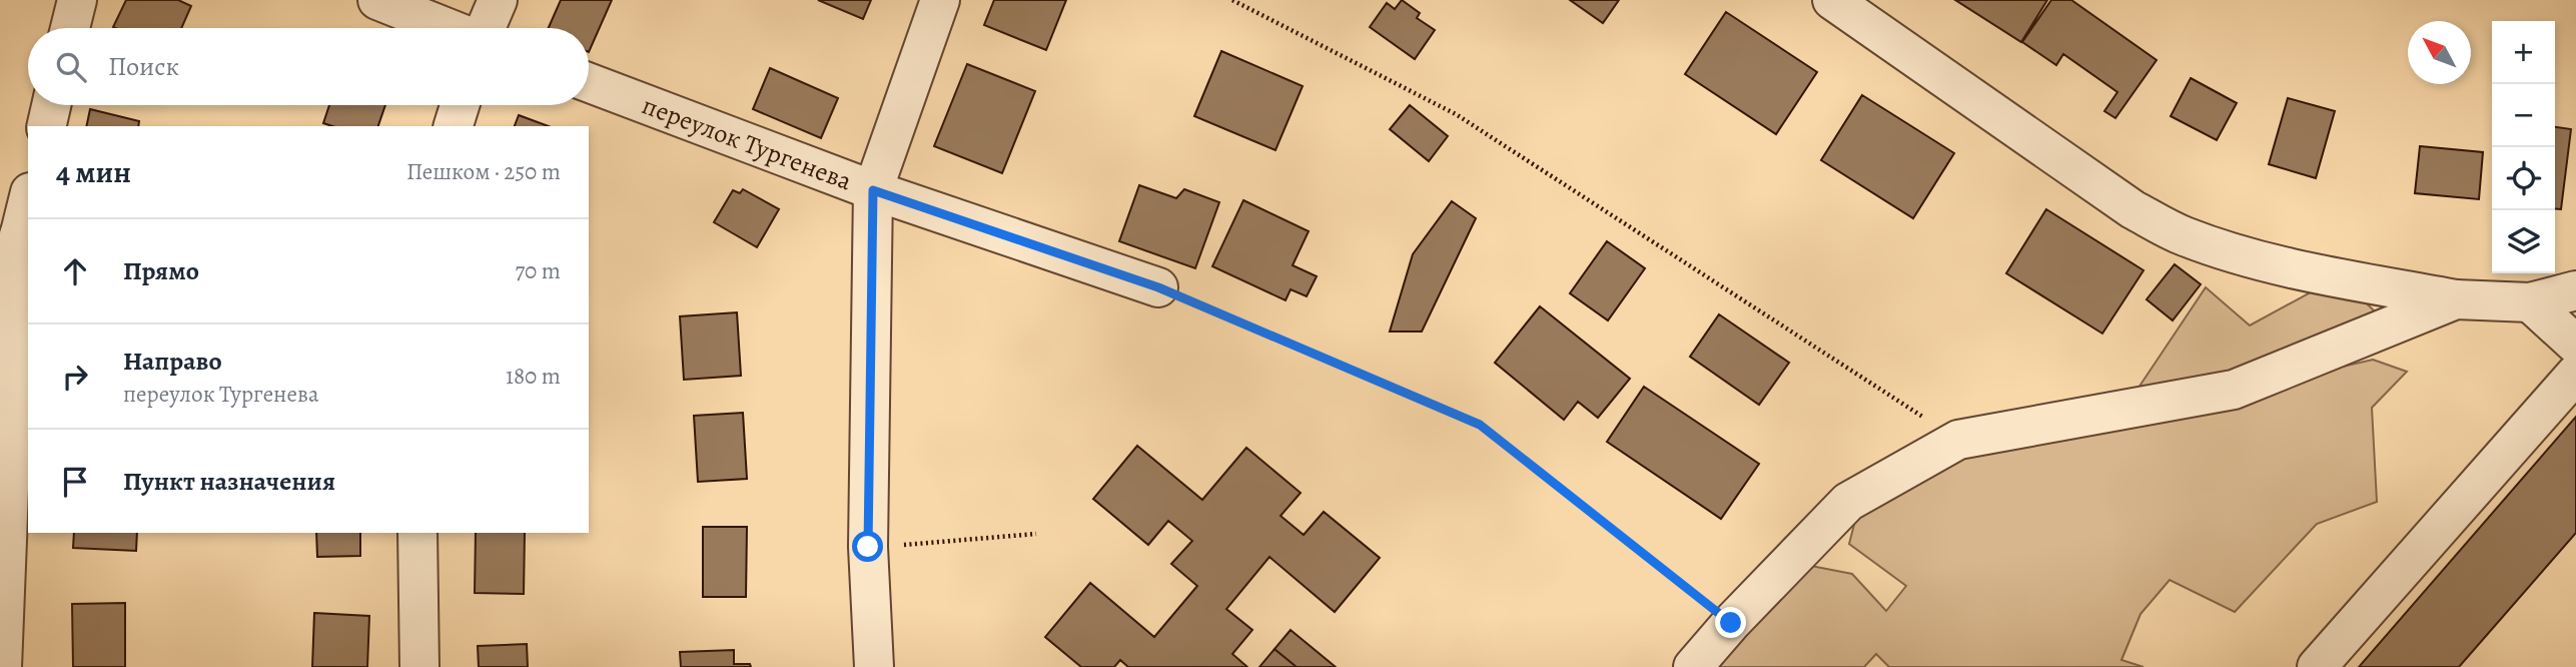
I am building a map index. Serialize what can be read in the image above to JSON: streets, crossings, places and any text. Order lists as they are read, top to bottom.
{
  "streets": {
    "lane": ["переулок Тургенева"]
  },
  "north": "top left",
  "page": {
    "map_buttons": ["+", "−"],
    "search": "Поиск",
    "heading": ["4 мин", "Пешком · 250 m"],
    "list": [
      ["Прямо", "70 m"],
      ["Направо", "переулок Тургенева", "180 m"],
      "Пункт назначения"
    ]
  }
}
